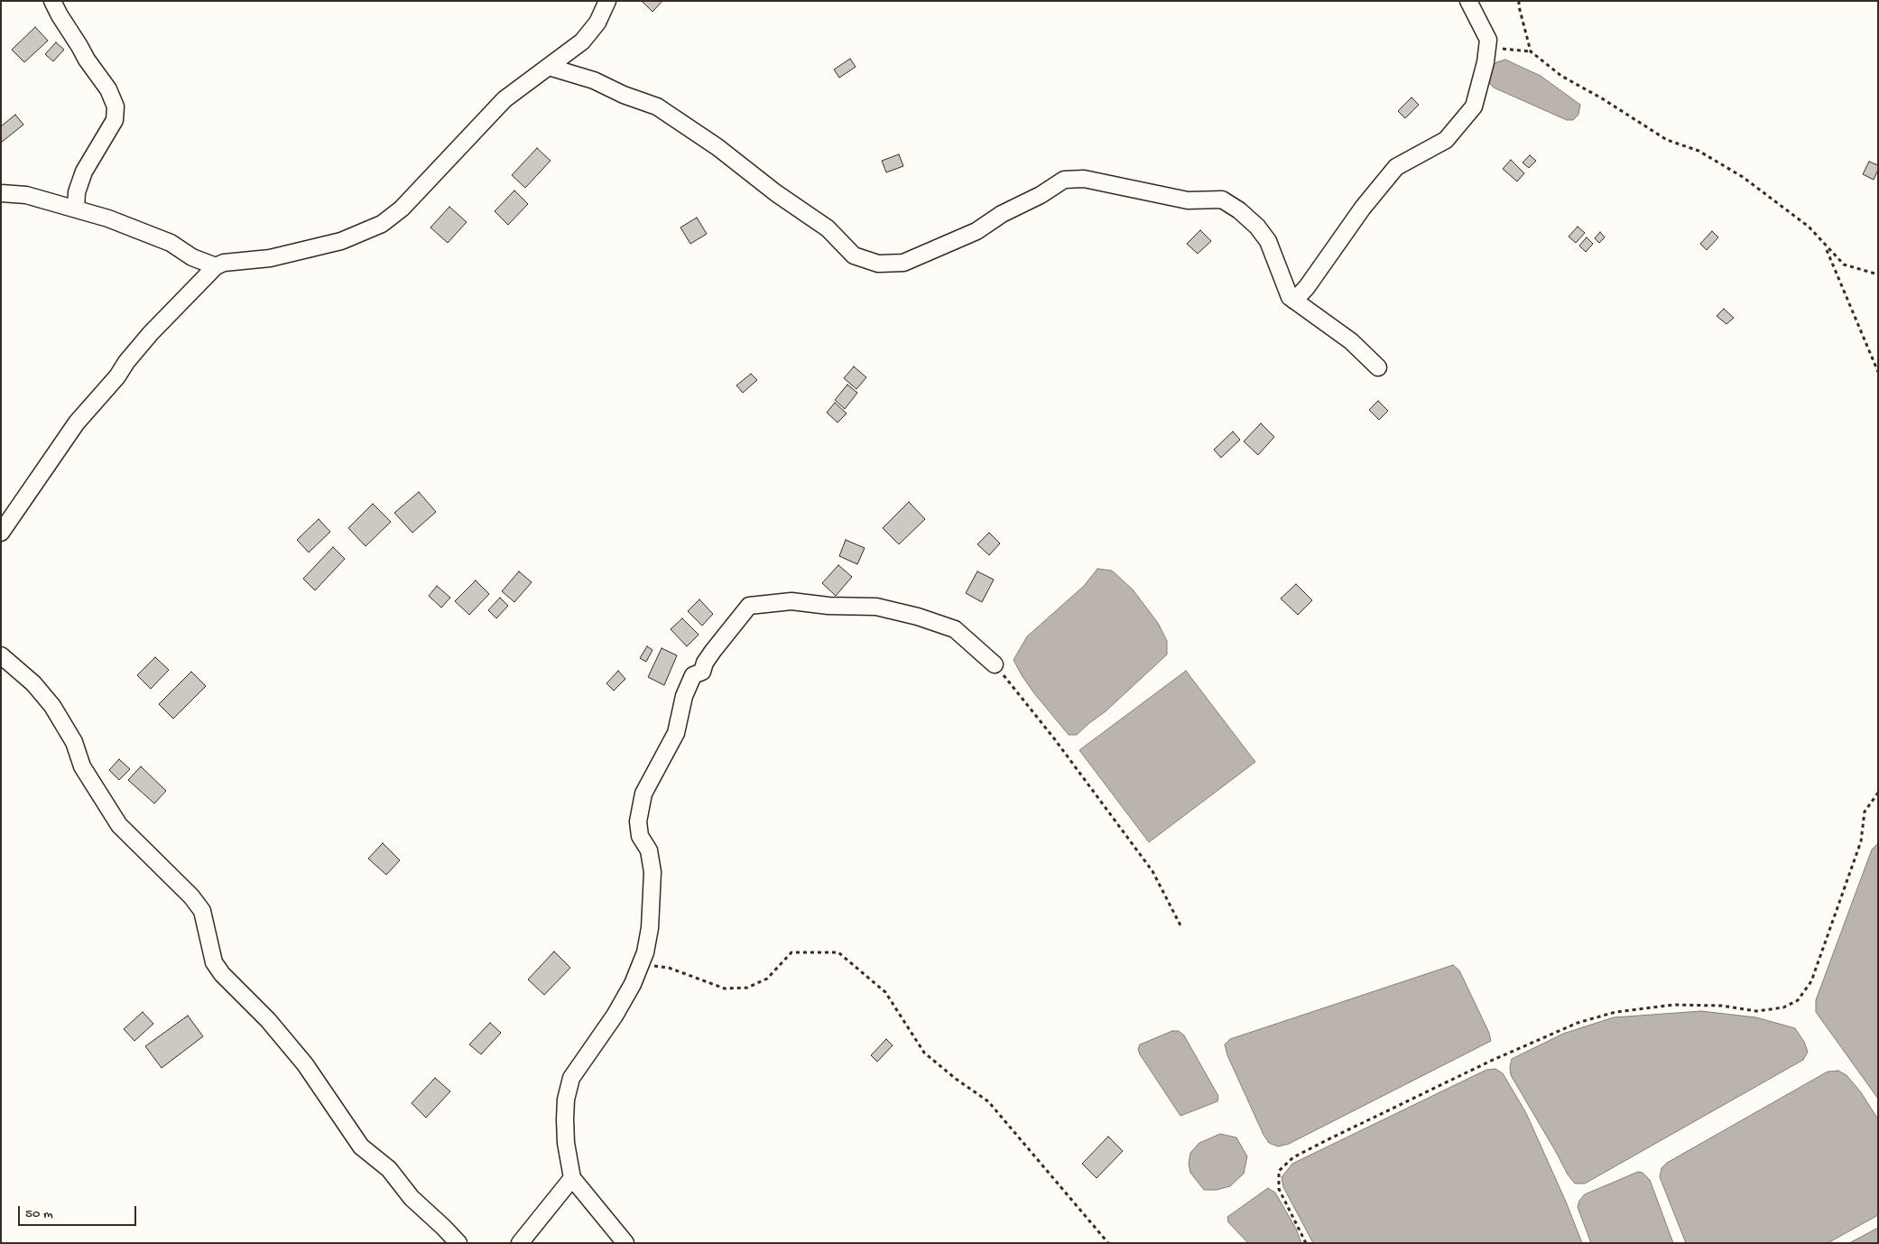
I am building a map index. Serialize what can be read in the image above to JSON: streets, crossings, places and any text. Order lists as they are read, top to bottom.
{
  "scale_bar": "50 m"
}
